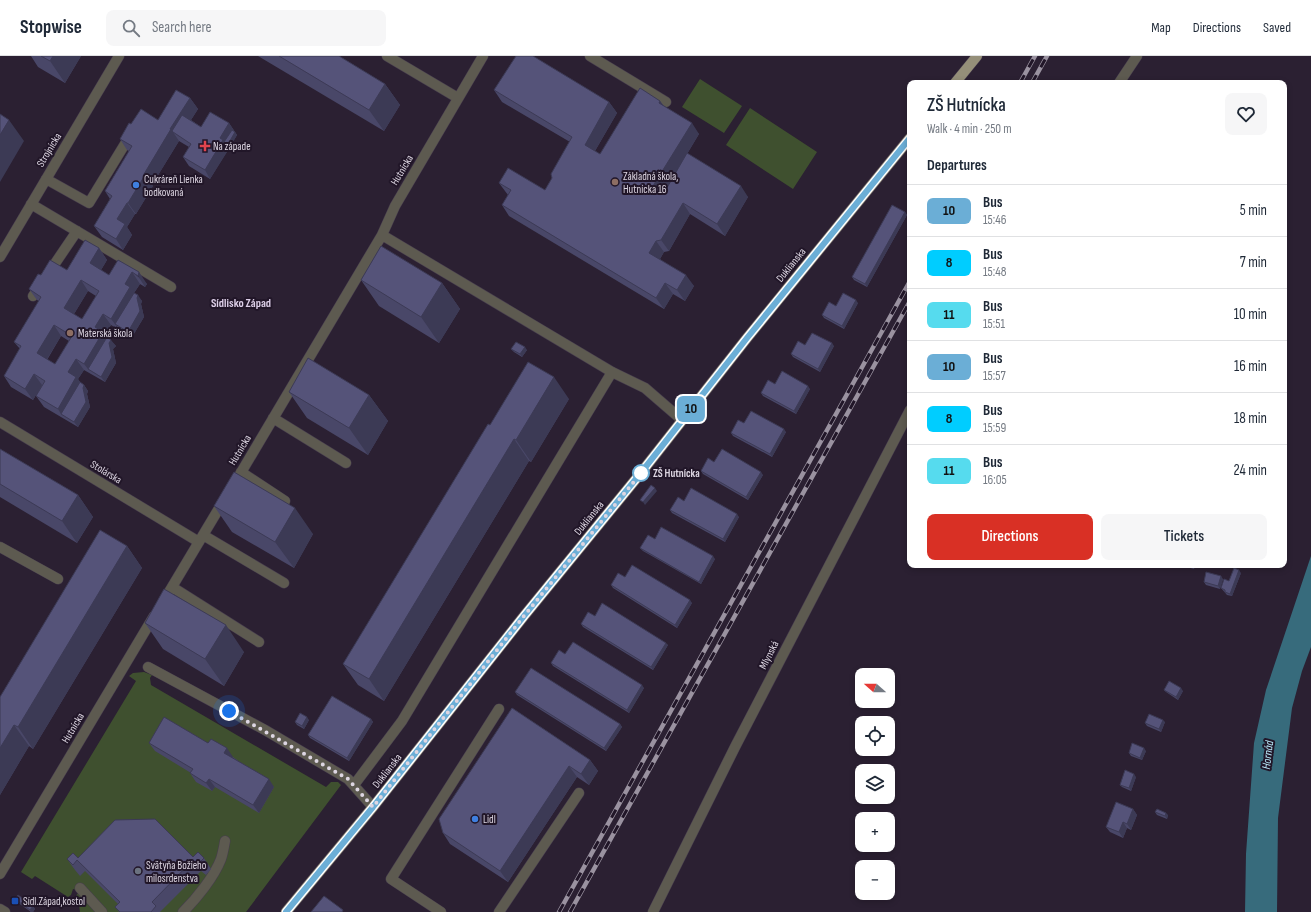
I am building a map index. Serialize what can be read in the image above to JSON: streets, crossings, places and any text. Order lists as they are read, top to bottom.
{
  "streets": {
    "main road": ["Duklianska"],
    "street": [
      "Strojnícka",
      "Hutnícka",
      "Stolárska",
      "Mlynská"
    ]
  },
  "crossings": [
    ["Hutnícka", "Stolárska"]
  ],
  "districts": ["Sídlisko Západ"],
  "water": ["Hornád"],
  "places": {
    "health": ["Na západe"],
    "other": [
      "Základná škola, Hutnícka 16",
      "Cukráreň Lienka bodkovaná",
      "Materská škola",
      "ZŠ Hutnícka",
      "Lidl",
      "Svätyňa Božieho milosrdenstva"
    ],
    "transit": ["Sídl.Západ,kostol"]
  },
  "lines": ["bus line 10"],
  "north": "left",
  "page": {
    "header": "Stopwise",
    "search": "Search here",
    "nav": ["Map", "Directions", "Saved"],
    "on_map": "10",
    "heading": [
      ["ZŠ Hutnícka", "Walk · 4 min · 250 m"],
      "Departures"
    ],
    "list": [
      {
        "mark": "10",
        "name": "Bus",
        "note": "15:46",
        "value": "5 min"
      },
      {
        "mark": "8",
        "name": "Bus",
        "note": "15:48",
        "value": "7 min"
      },
      {
        "mark": "11",
        "name": "Bus",
        "note": "15:51",
        "value": "10 min"
      },
      {
        "mark": "10",
        "name": "Bus",
        "note": "15:57",
        "value": "16 min"
      },
      {
        "mark": "8",
        "name": "Bus",
        "note": "15:59",
        "value": "18 min"
      },
      {
        "mark": "11",
        "name": "Bus",
        "note": "16:05",
        "value": "24 min"
      }
    ],
    "buttons": ["Directions", "Tickets"],
    "map_buttons": ["+", "−"]
  }
}
